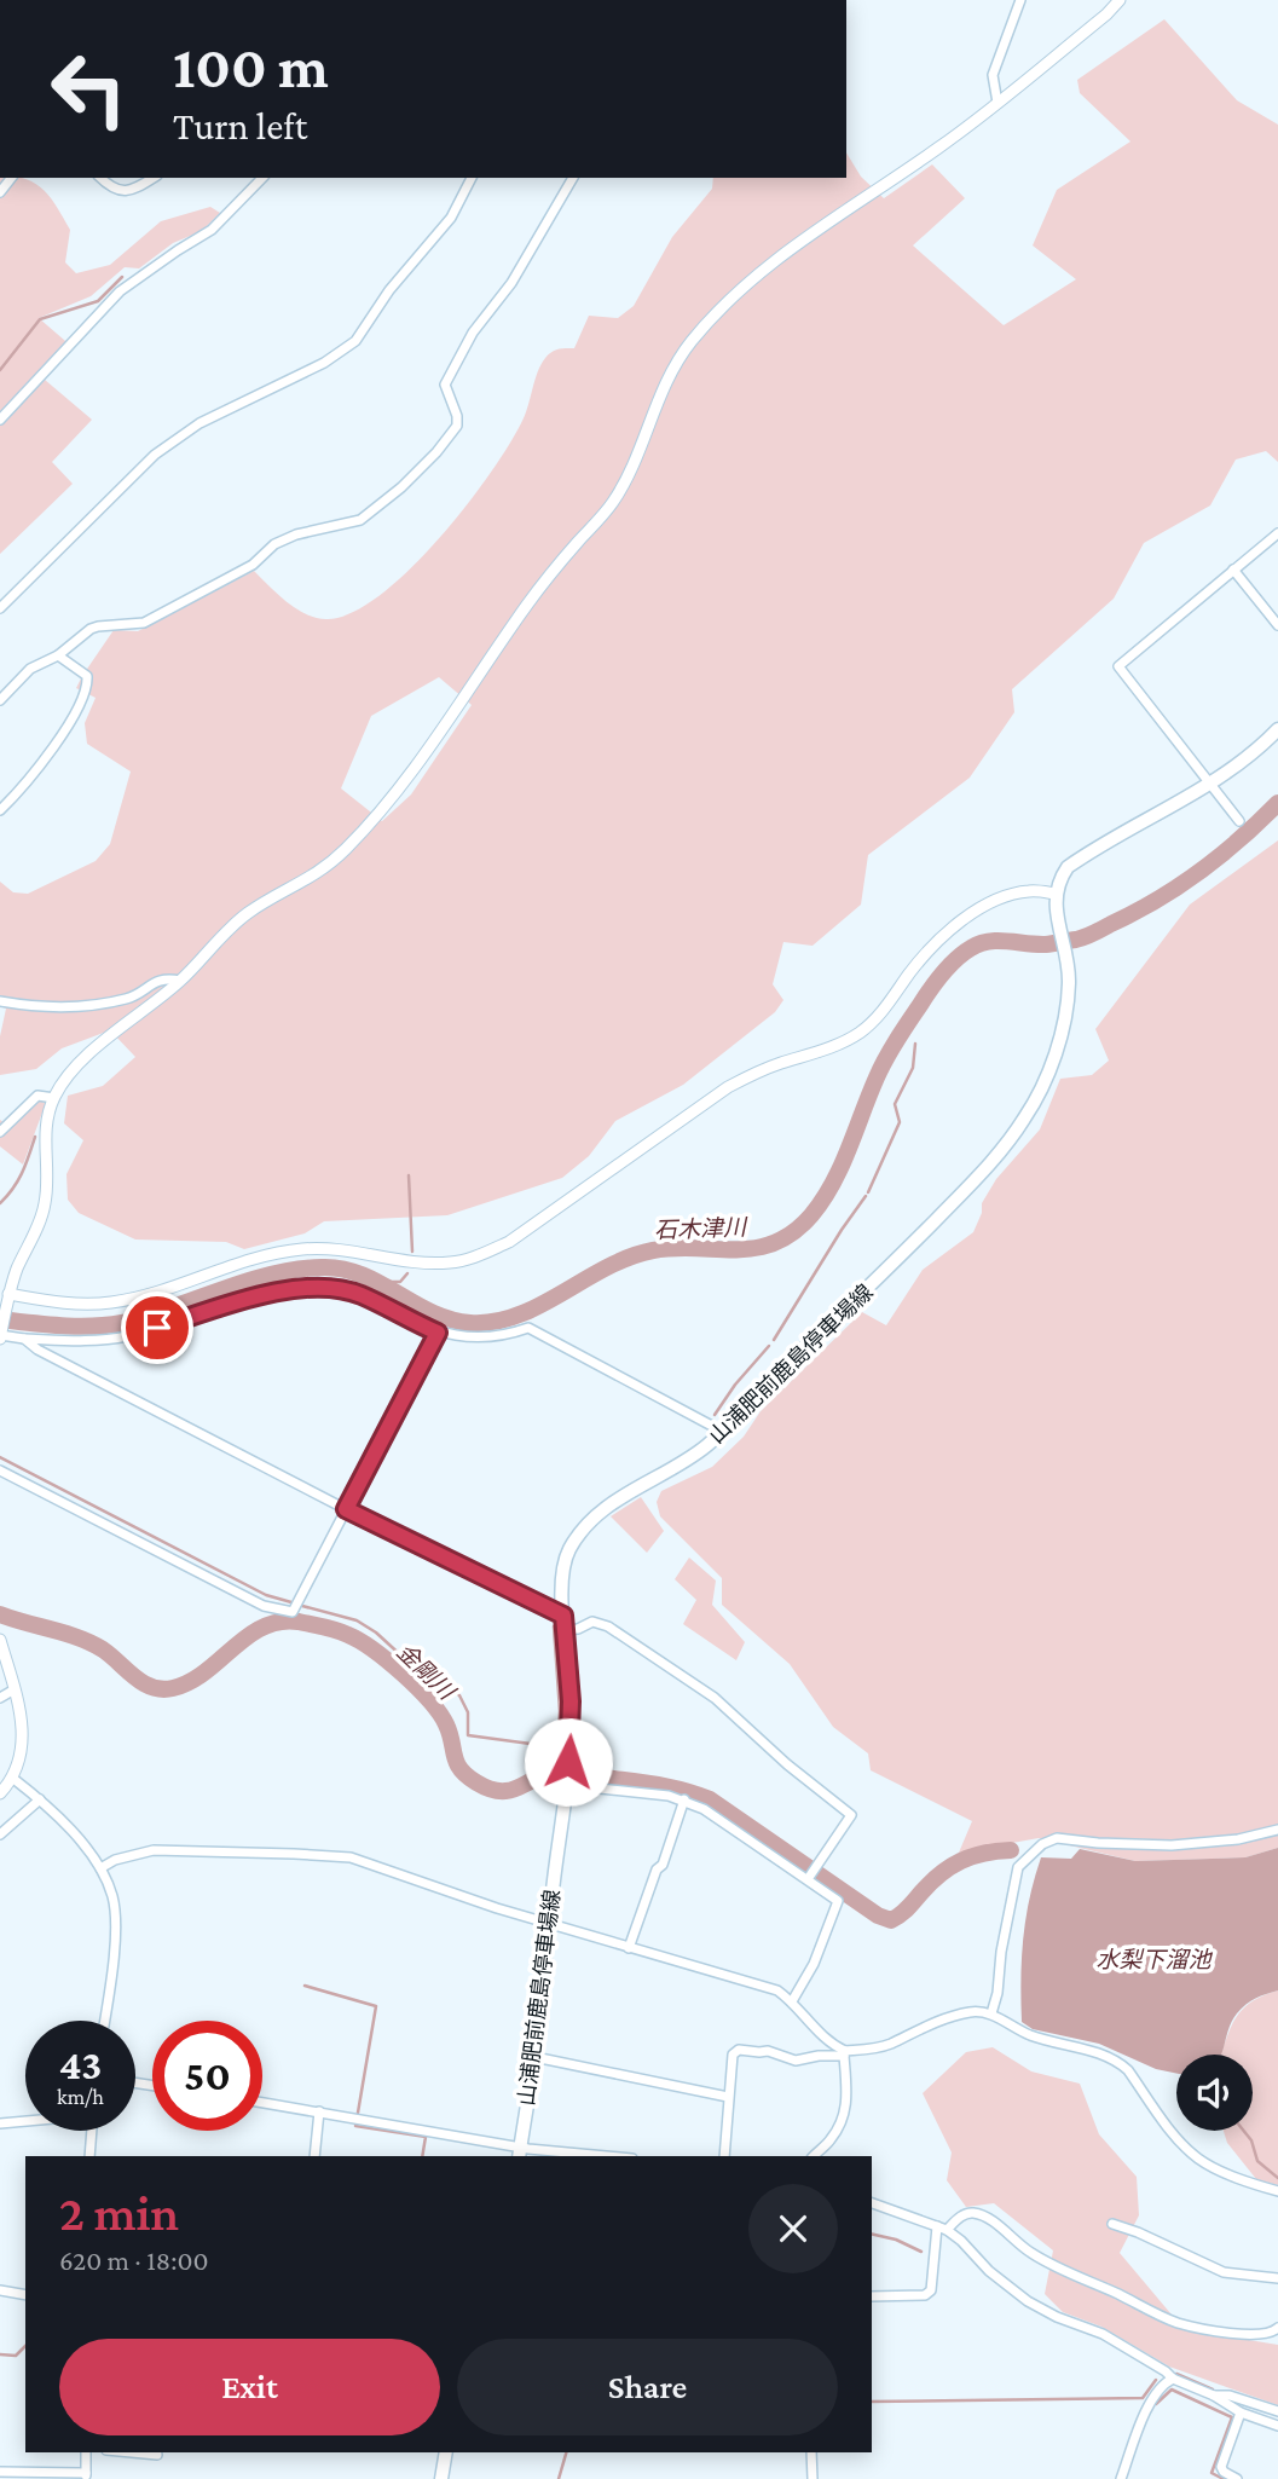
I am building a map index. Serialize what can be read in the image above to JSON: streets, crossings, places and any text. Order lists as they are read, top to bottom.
{
  "streets": {
    "main road": ["山浦肥前鹿島停車場線"]
  },
  "water": ["石木津川", "金剛川", "水梨下溜池"],
  "page": {
    "turn": ["100 m", "Turn left"],
    "speed": "43 km/h",
    "limit": "50",
    "heading": ["2 min", "620 m · 18:00"],
    "buttons": ["Exit", "Share"]
  }
}
